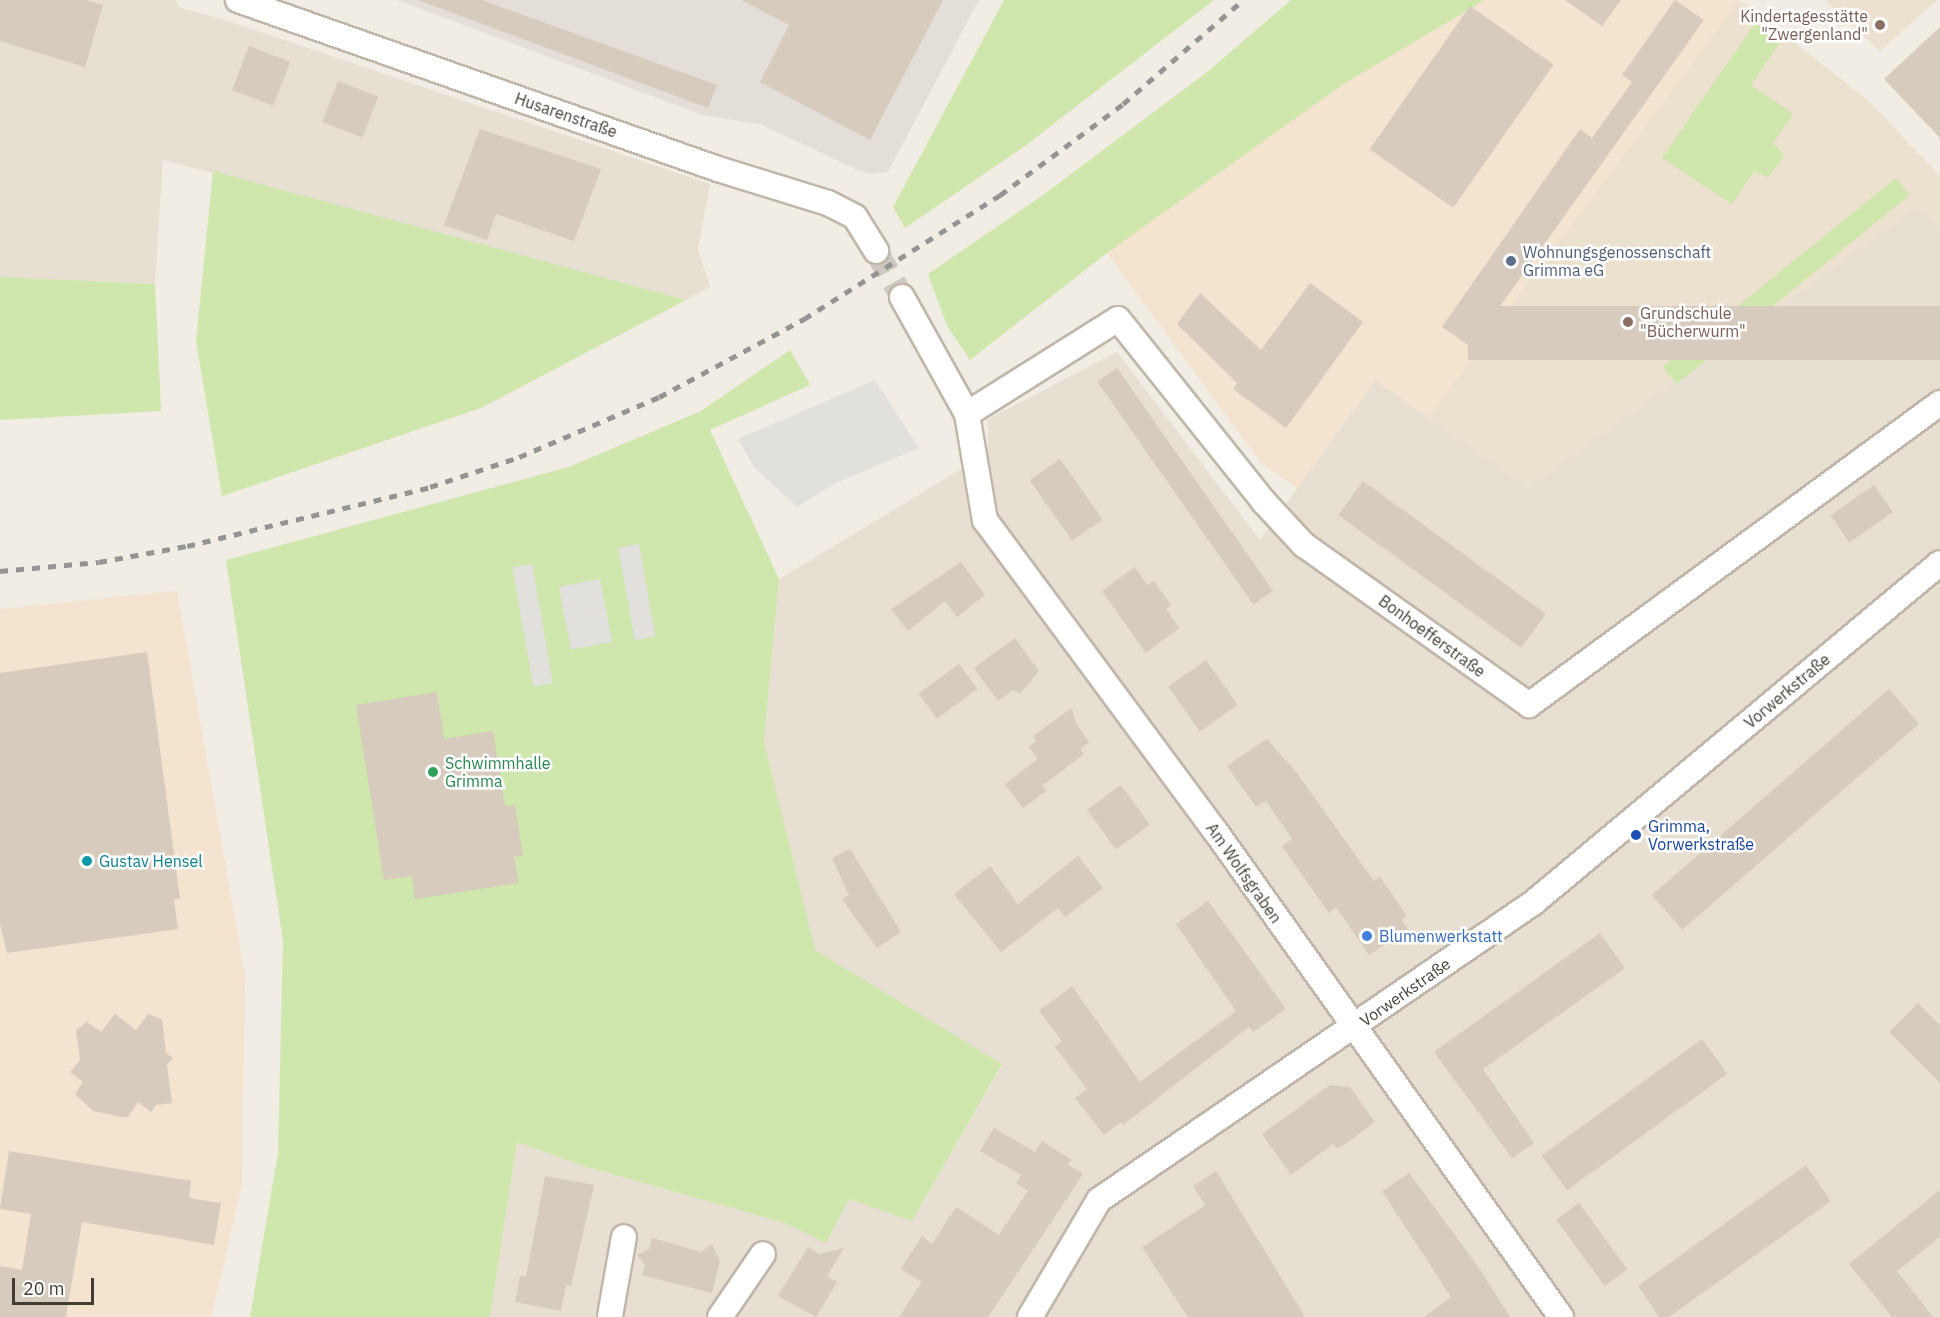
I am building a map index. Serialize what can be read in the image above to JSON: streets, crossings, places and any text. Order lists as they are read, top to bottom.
{
  "streets": {
    "street": [
      "Husarenstraße",
      "Bonhoefferstraße",
      "Vorwerkstraße",
      "Am Wolfsgraben"
    ]
  },
  "crossings": [
    ["Bonhoefferstraße", "Am Wolfsgraben"],
    ["Vorwerkstraße", "Am Wolfsgraben"]
  ],
  "places": [
    "Kindertagesstätte \"Zwergenland\"",
    "Wohnungsgenossenschaft Grimma eG",
    "Grundschule \"Bücherwurm\"",
    "Schwimmhalle Grimma",
    "Grimma, Vorwerkstraße",
    "Gustav Hensel",
    "Blumenwerkstatt"
  ],
  "scale_bar": "20 m"
}
